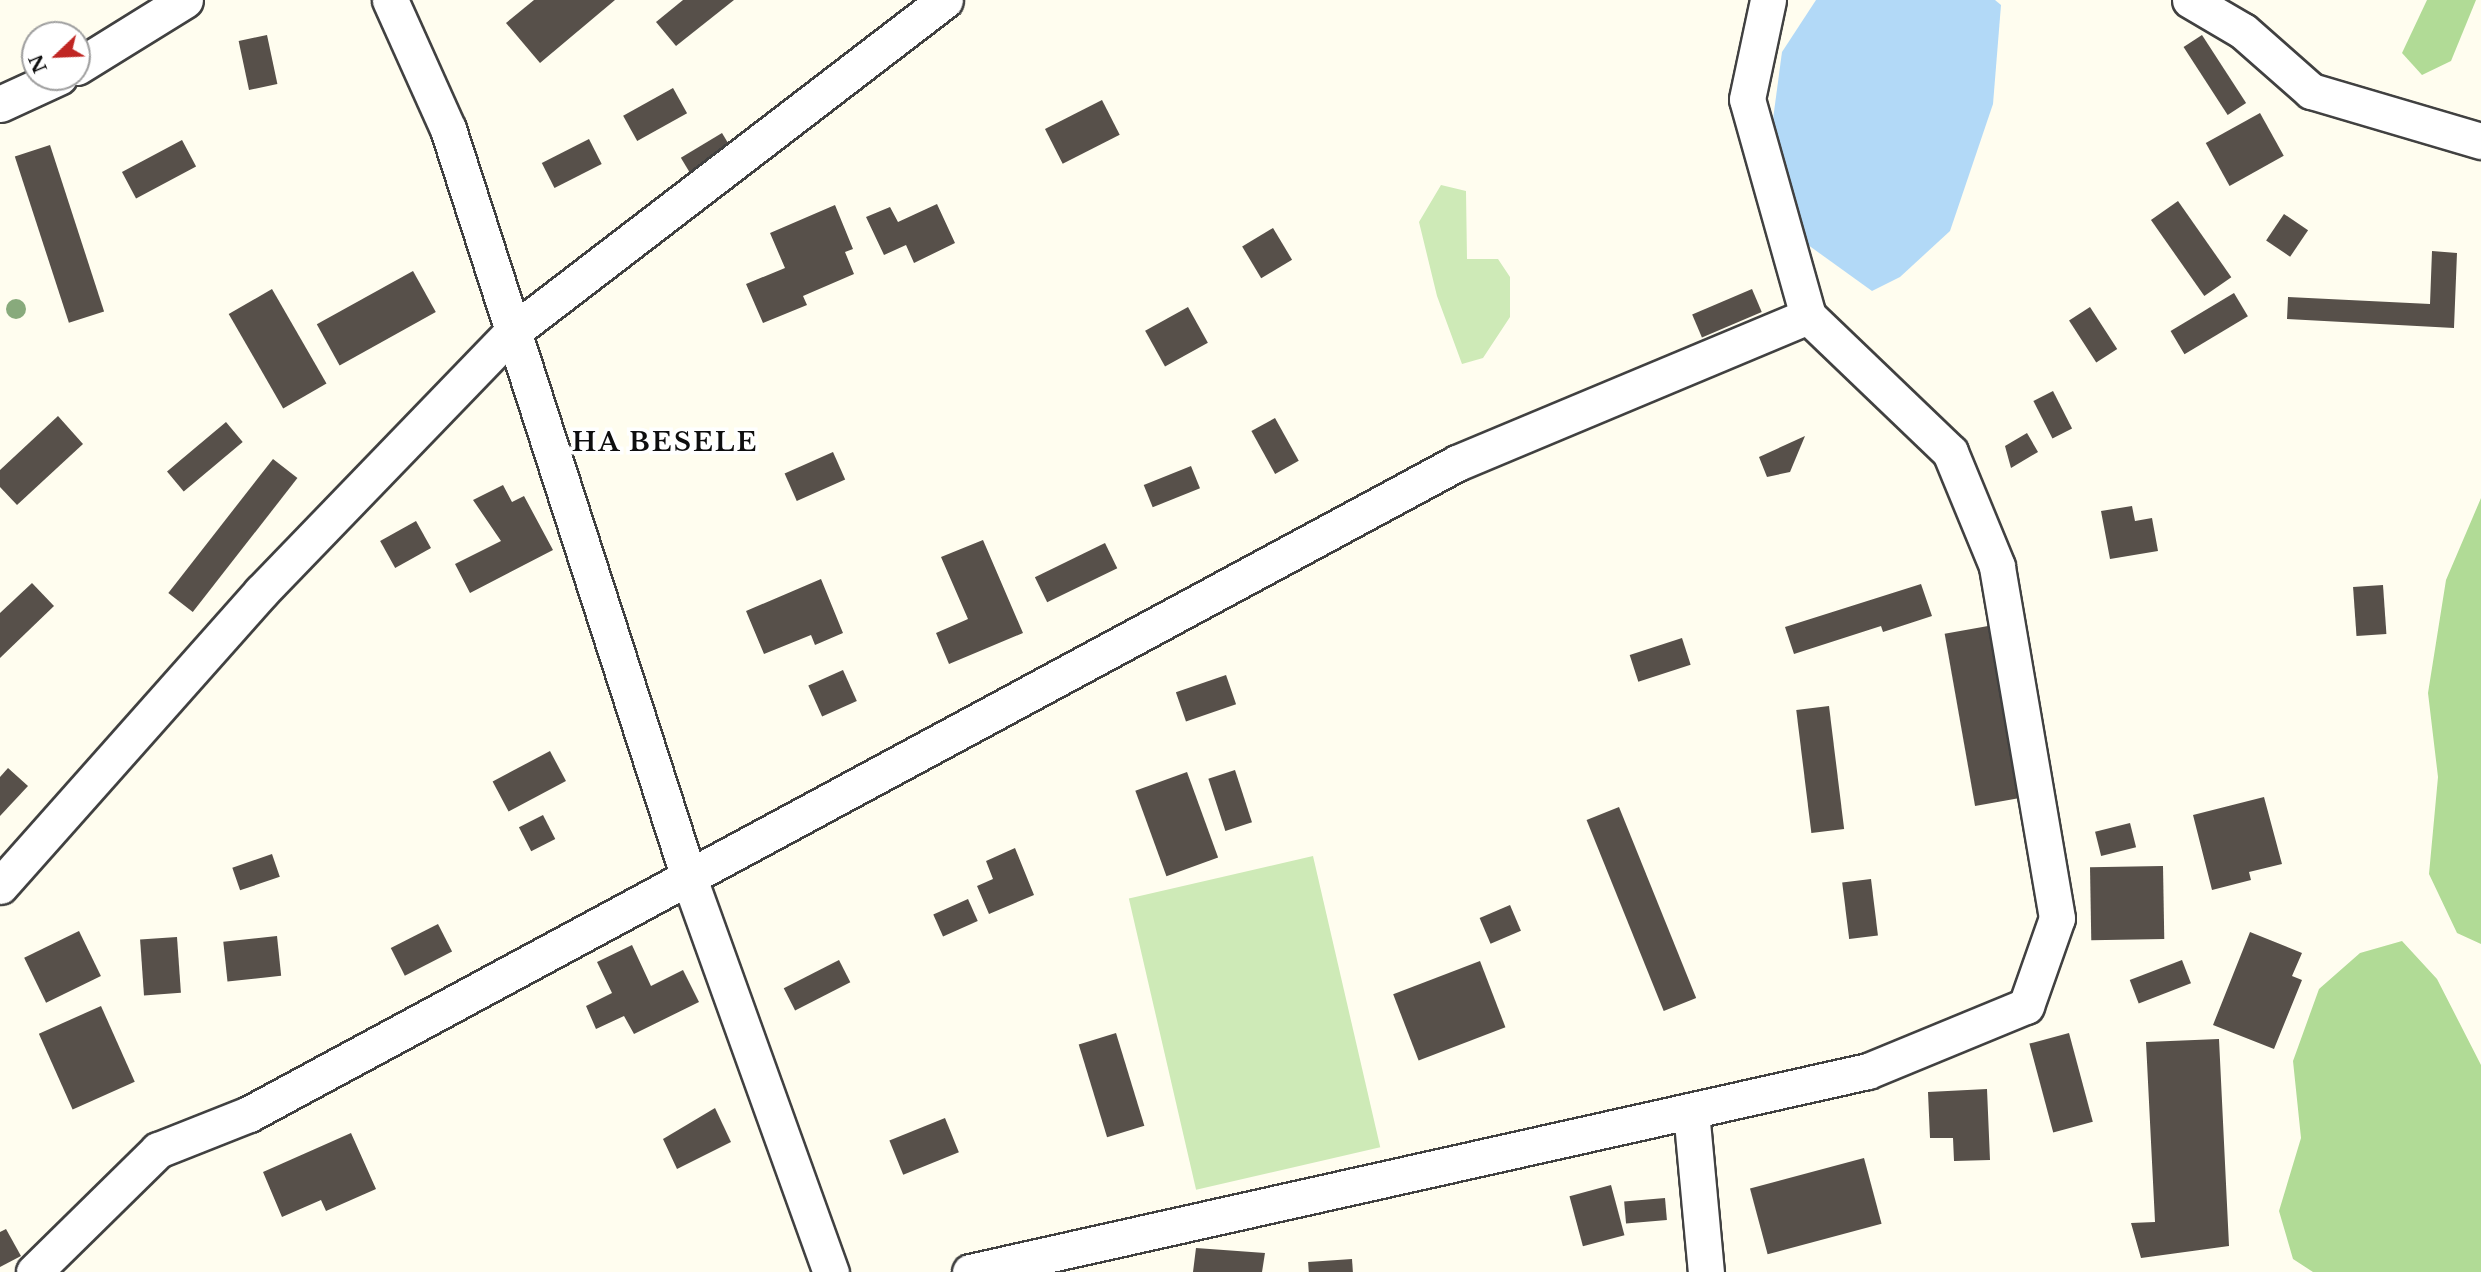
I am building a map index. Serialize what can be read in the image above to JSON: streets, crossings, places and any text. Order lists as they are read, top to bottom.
{
  "districts": ["HA BESELE"],
  "north": "bottom left"
}
